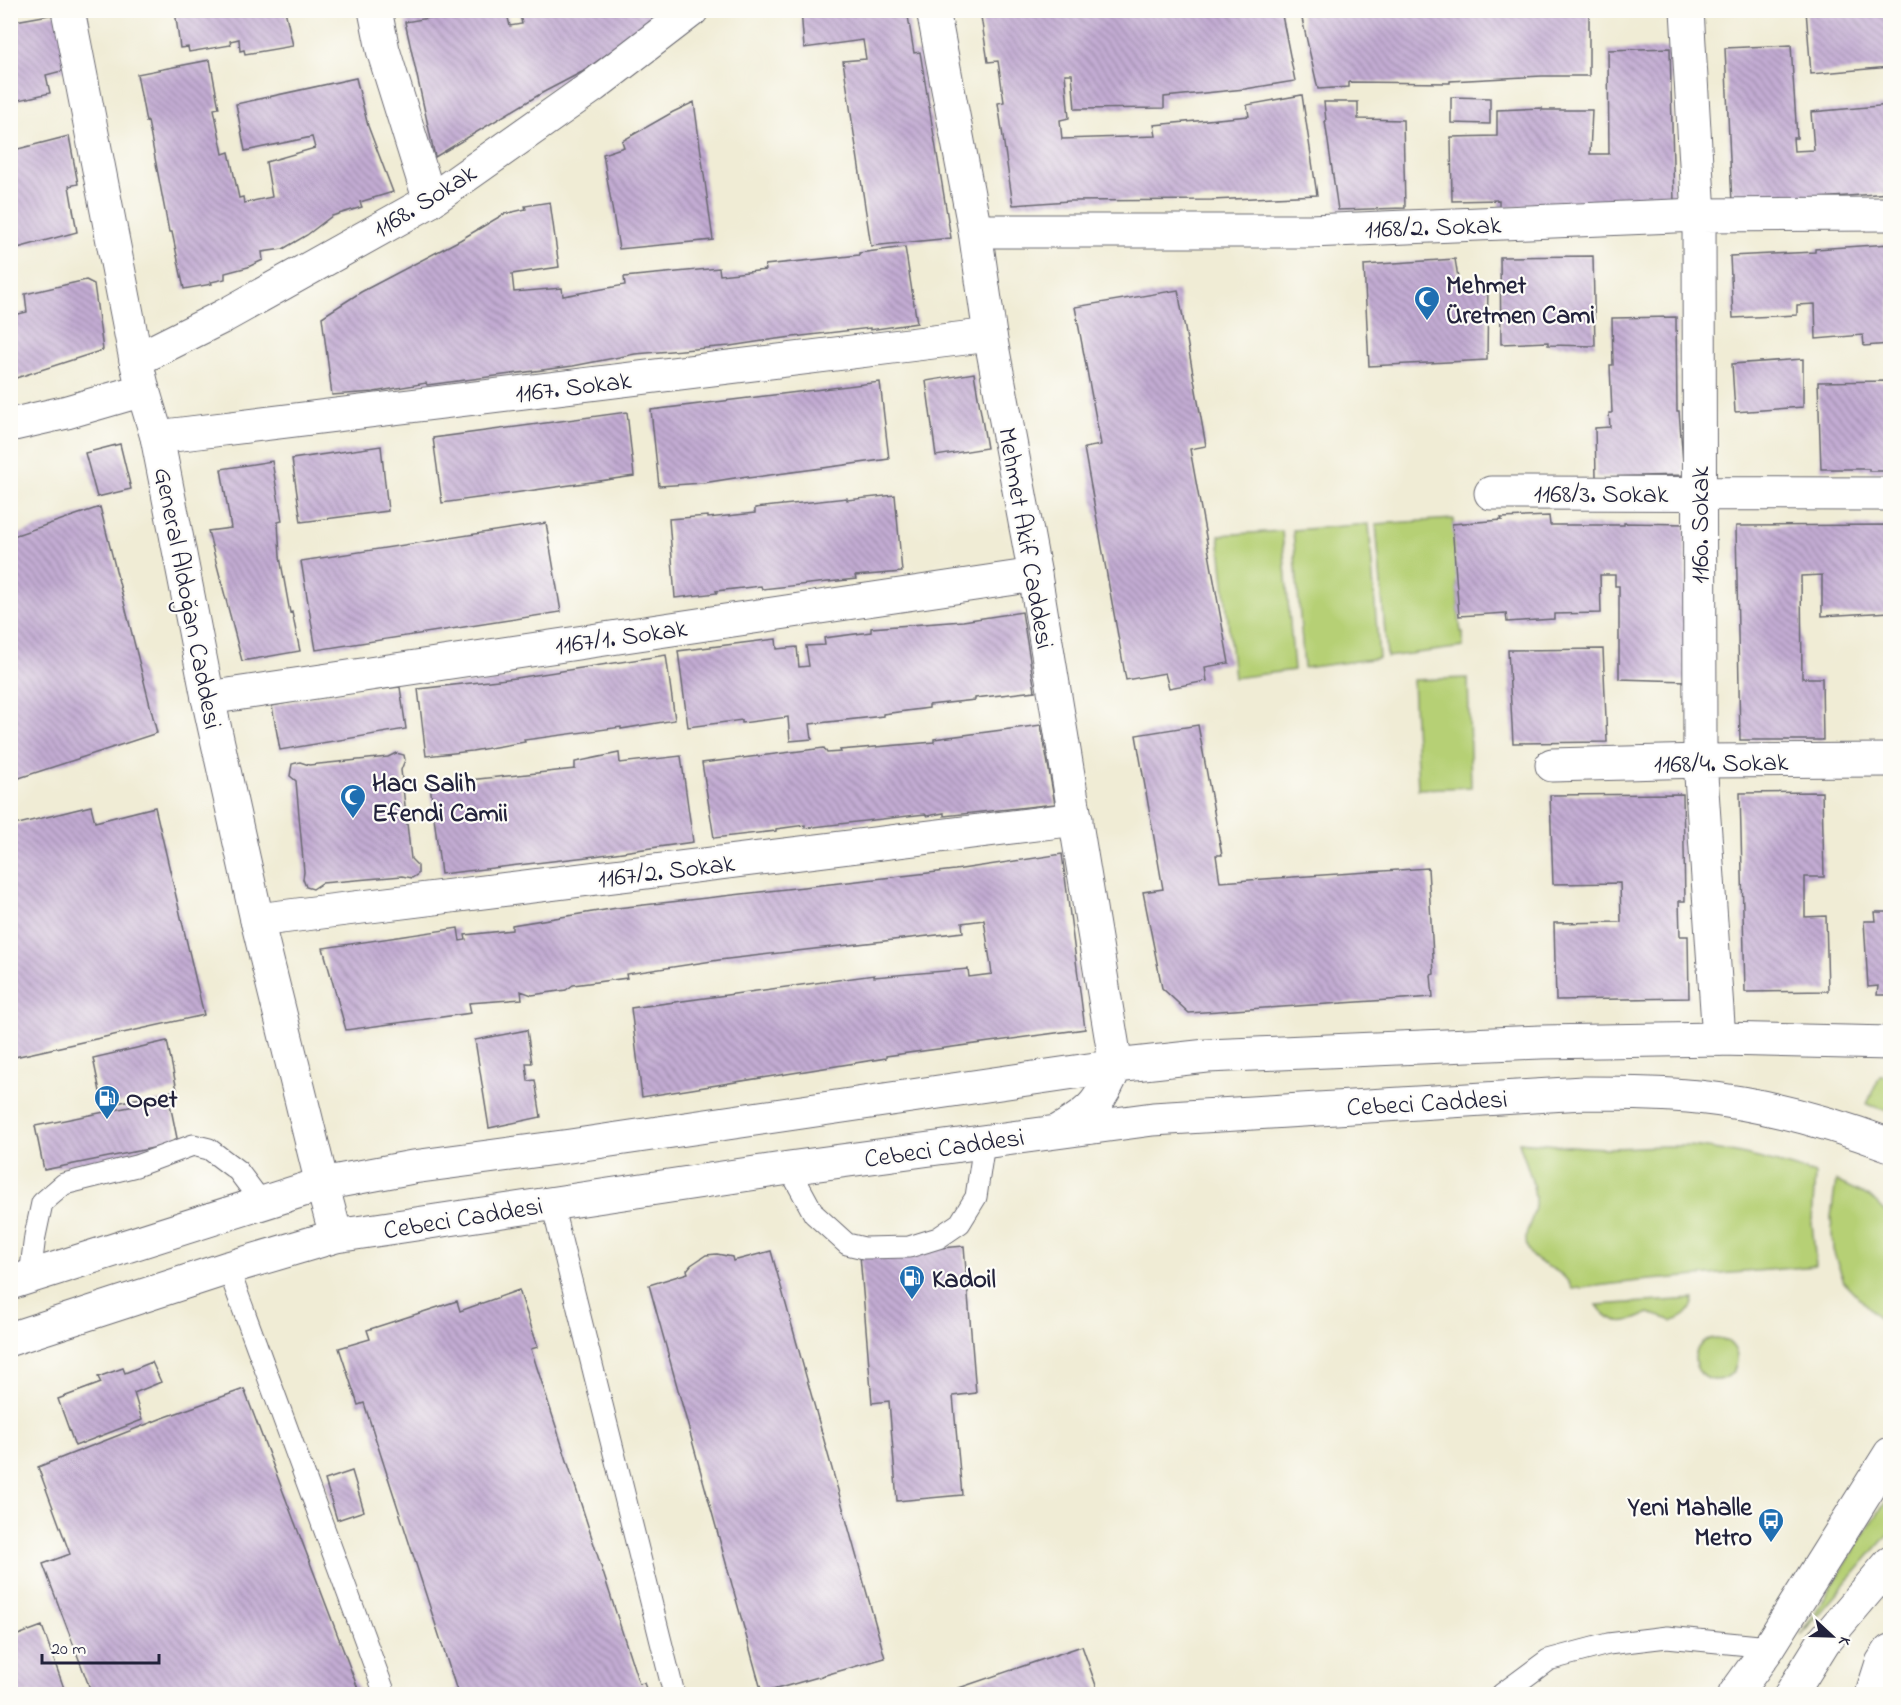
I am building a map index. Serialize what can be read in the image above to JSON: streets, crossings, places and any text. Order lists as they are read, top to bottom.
{
  "streets": {
    "main road": [
      "1168. Sokak",
      "1168/2. Sokak",
      "1167. Sokak",
      "1168/3. Sokak",
      "1160. Sokak",
      "Mehmet Akif Caddesi",
      "General Aldoğan Caddesi",
      "1167/1. Sokak",
      "1168/4. Sokak",
      "1167/2. Sokak",
      "Cebeci Caddesi"
    ]
  },
  "crossings": [
    ["1168. Sokak", "General Aldoğan Caddesi"],
    ["1168/2. Sokak", "1160. Sokak"],
    ["1168/2. Sokak", "Mehmet Akif Caddesi"],
    ["1167. Sokak", "Mehmet Akif Caddesi"],
    ["1167. Sokak", "General Aldoğan Caddesi"],
    ["1168/3. Sokak", "1160. Sokak"],
    ["1160. Sokak", "1168/4. Sokak"],
    ["Mehmet Akif Caddesi", "1167/1. Sokak"],
    ["Mehmet Akif Caddesi", "1167/2. Sokak"],
    ["General Aldoğan Caddesi", "1167/1. Sokak"],
    ["General Aldoğan Caddesi", "1167/2. Sokak"],
    ["General Aldoğan Caddesi", "Cebeci Caddesi"]
  ],
  "places": {
    "mosque": ["Mehmet Üretmen Cami", "Hacı Salih Efendi Camii"],
    "fuel station": ["Opet", "Kadoil"],
    "bus stop": ["Yeni Mahalle Metro"]
  },
  "scale_bar": "20 m",
  "north": "right"
}
